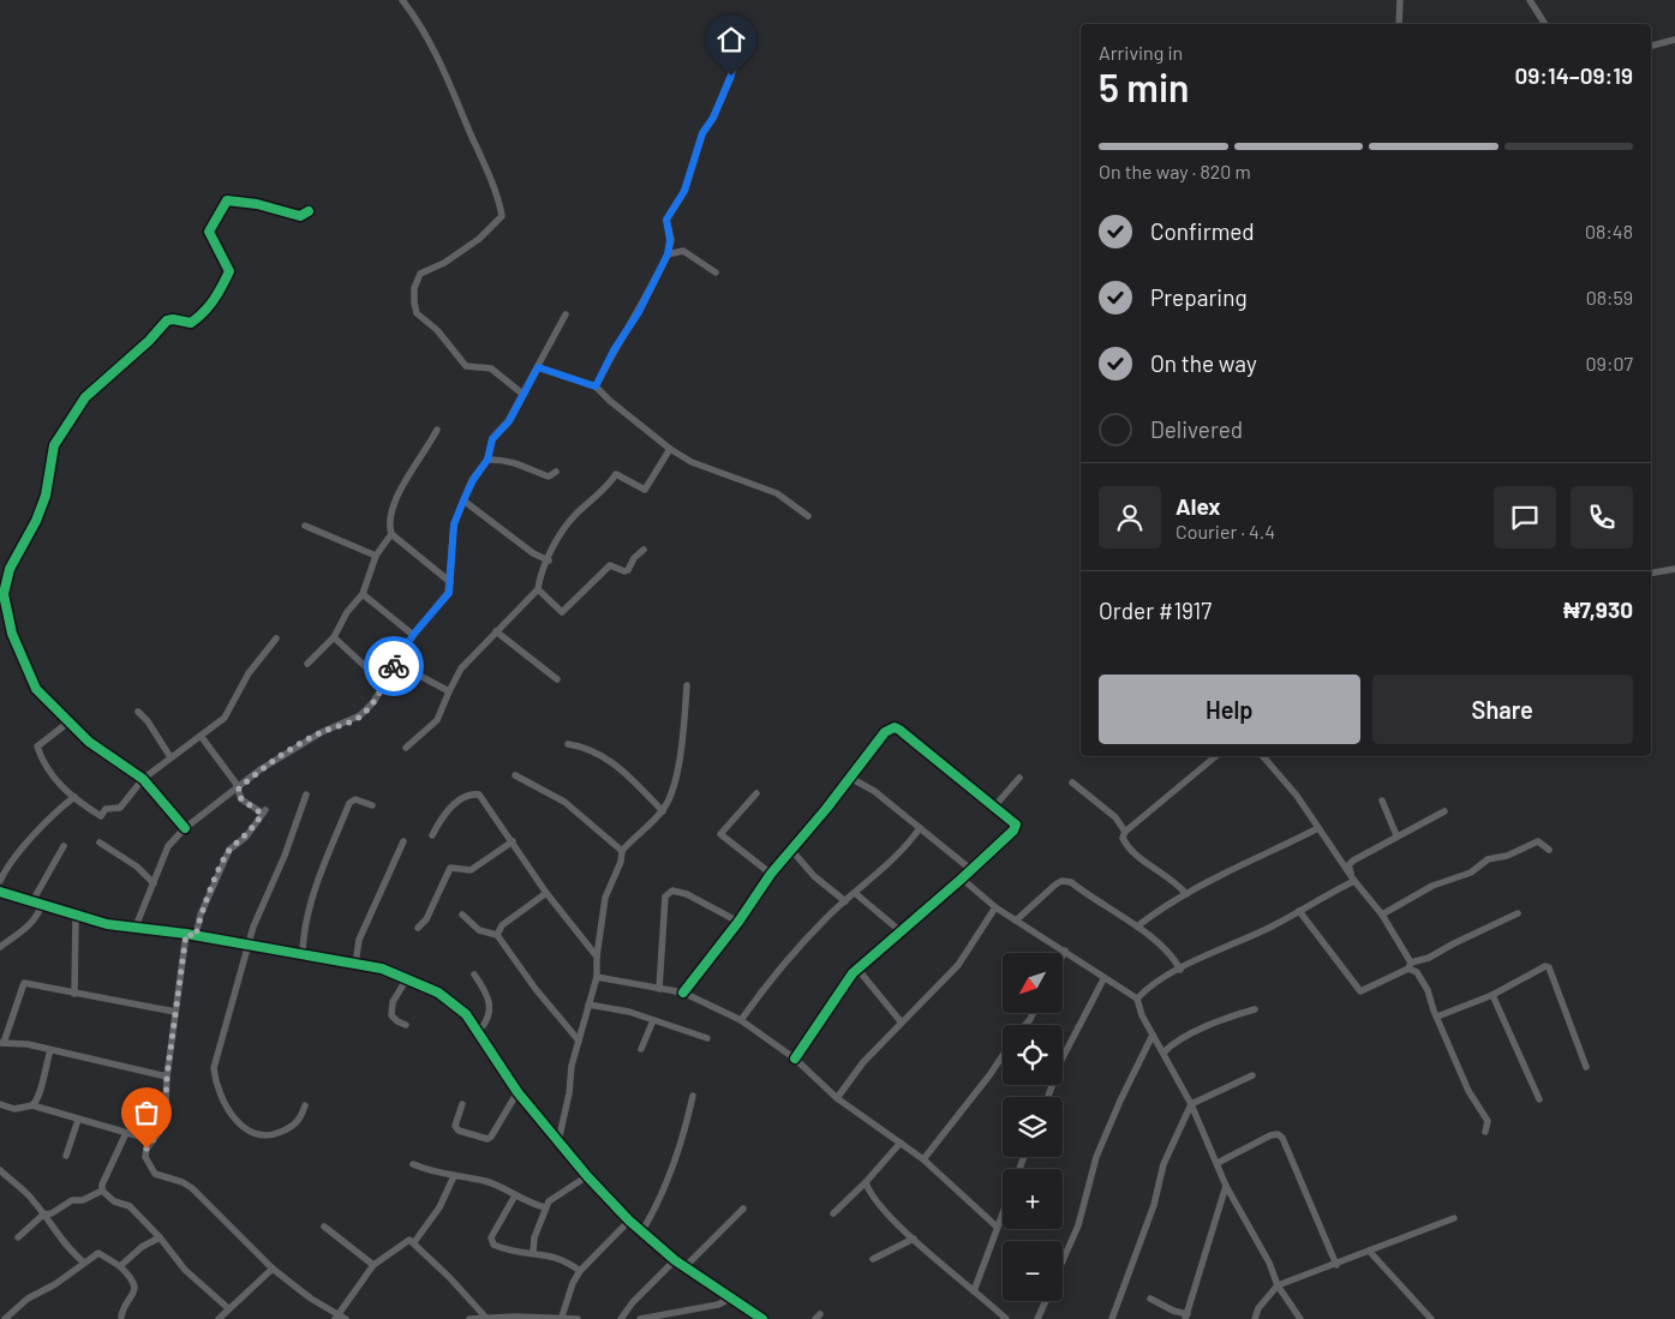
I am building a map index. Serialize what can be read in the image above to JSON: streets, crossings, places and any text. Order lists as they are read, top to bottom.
{
  "north": "bottom left",
  "page": {
    "heading": ["5 min", "Arriving in", "09:14–09:19"],
    "panel": [
      "Alex",
      "Courier · 4.4",
      "Order #1917",
      "₦7,930"
    ],
    "bar": "On the way · 820 m",
    "list": [
      ["Confirmed", "08:48"],
      ["Preparing", "08:59"],
      ["On the way", "09:07"],
      "Delivered"
    ],
    "buttons": ["Help", "Share"],
    "map_buttons": ["+", "−"]
  }
}
